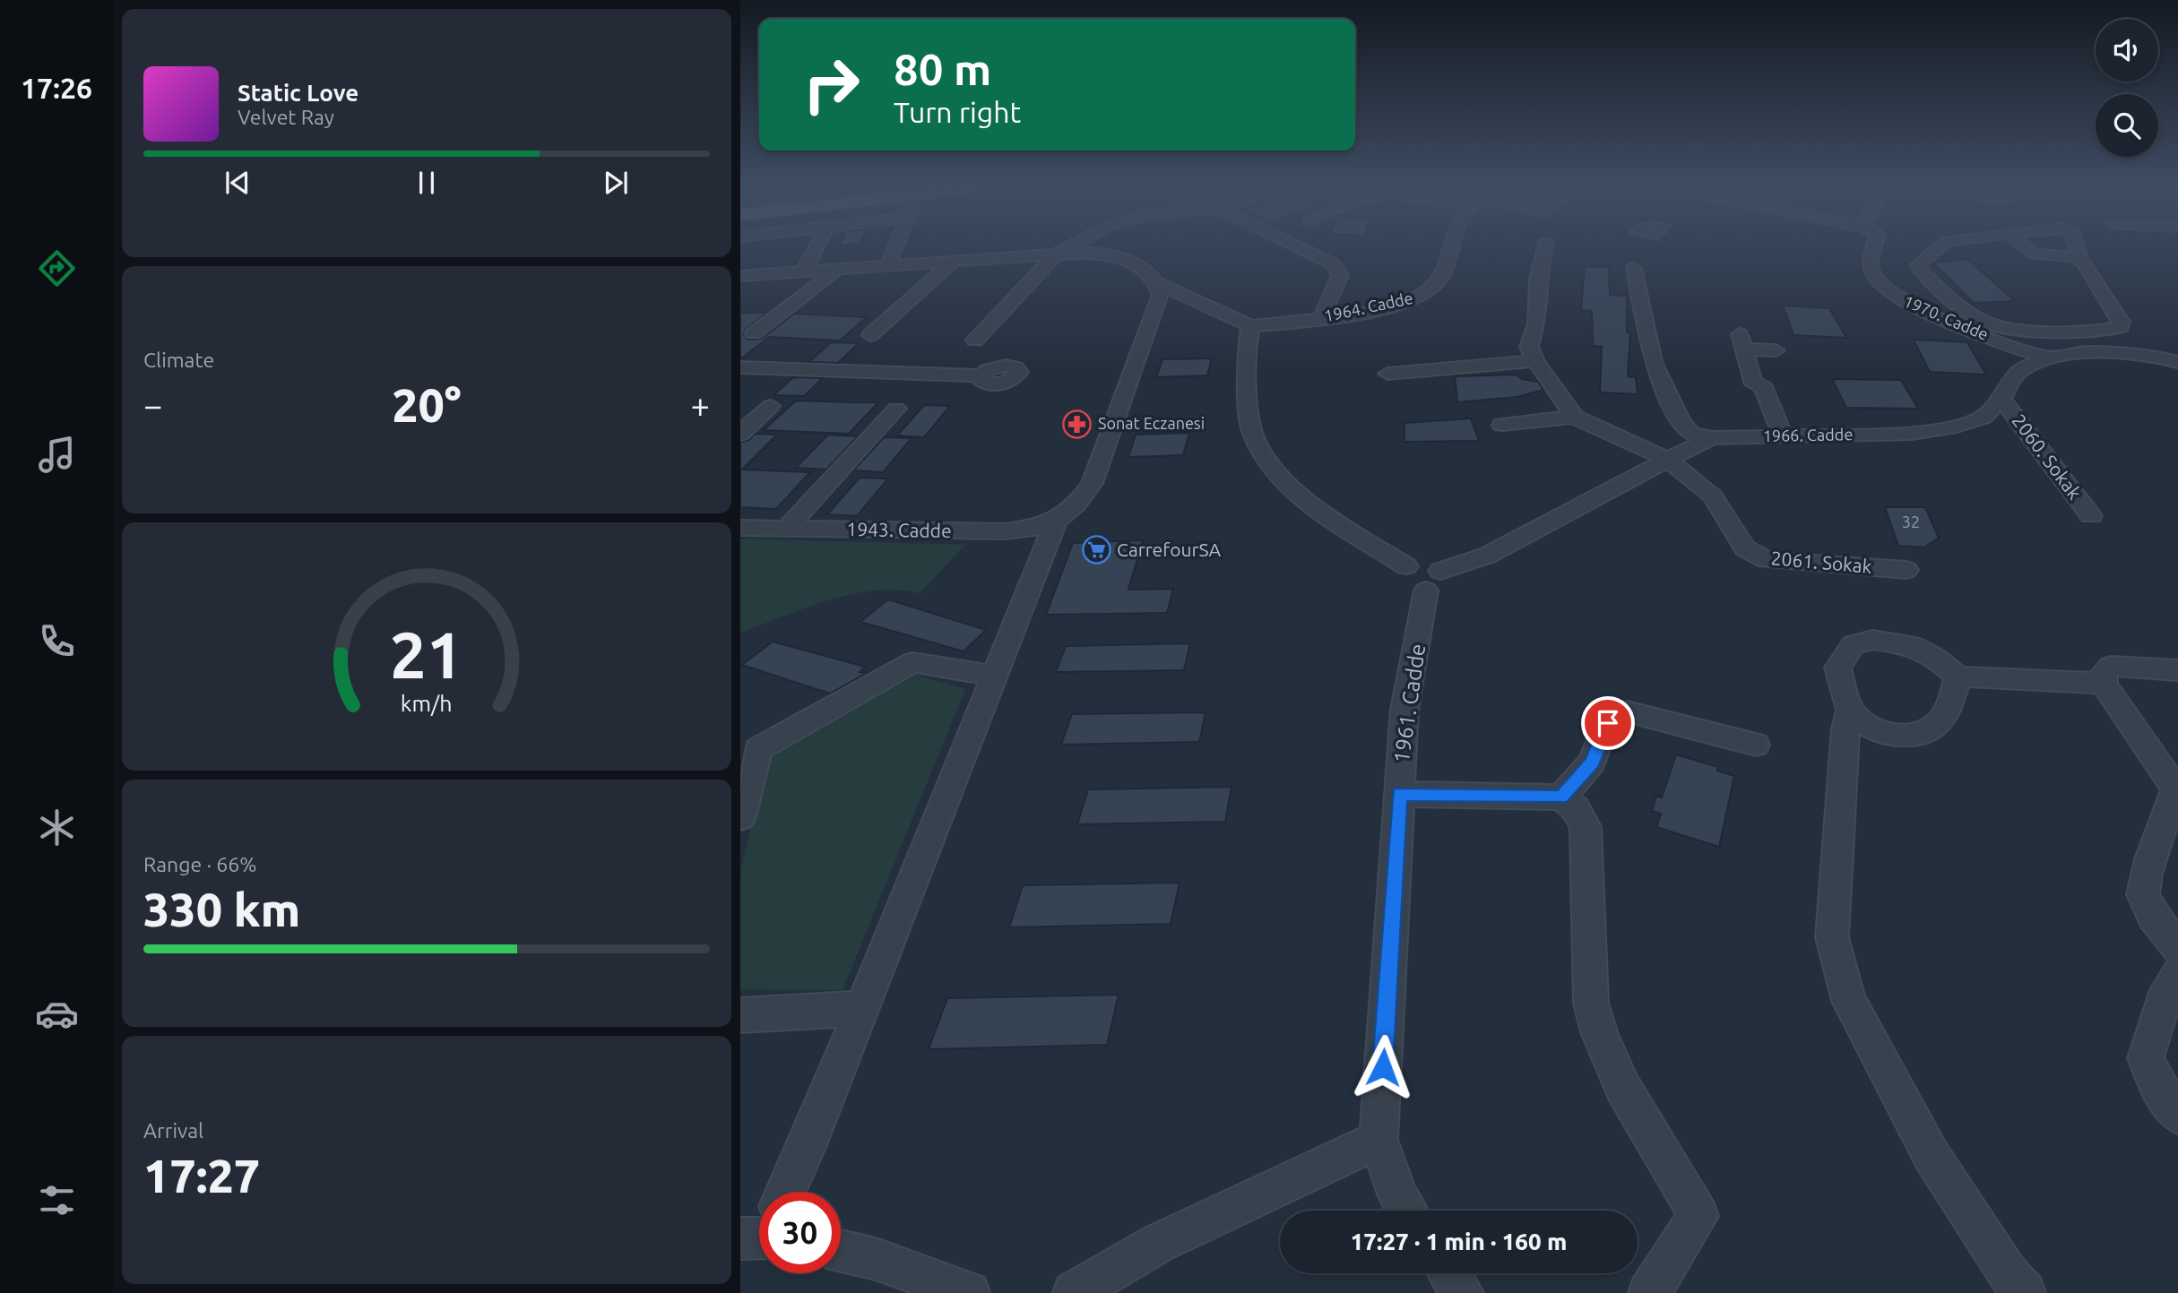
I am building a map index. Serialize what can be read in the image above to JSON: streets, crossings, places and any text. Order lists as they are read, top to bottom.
{
  "streets": {
    "street": [
      "1964. Cadde",
      "1970. Cadde",
      "1966. Cadde",
      "2060. Sokak",
      "1943. Cadde",
      "2061. Sokak",
      "1961. Cadde"
    ]
  },
  "crossings": [
    ["1970. Cadde", "1966. Cadde"],
    ["1966. Cadde", "2060. Sokak"],
    ["1966. Cadde", "2061. Sokak"],
    ["1966. Cadde", "1961. Cadde"]
  ],
  "places": {
    "pharmacy": ["Sonat Eczanesi"],
    "supermarket": ["CarrefourSA"]
  },
  "house_numbers": ["32"],
  "page": {
    "tabs": "17:26",
    "turn": ["80 m", "Turn right"],
    "song": ["Static Love", "Velvet Ray"],
    "tile": [
      "Climate",
      ["Range · 66%", "330 km"],
      ["Arrival", "17:27"]
    ],
    "heat": ["−", "20°", "+"],
    "limit": "30",
    "trip": "17:27 · 1 min · 160 m",
    "gauge": ["21", "km/h"]
  }
}
